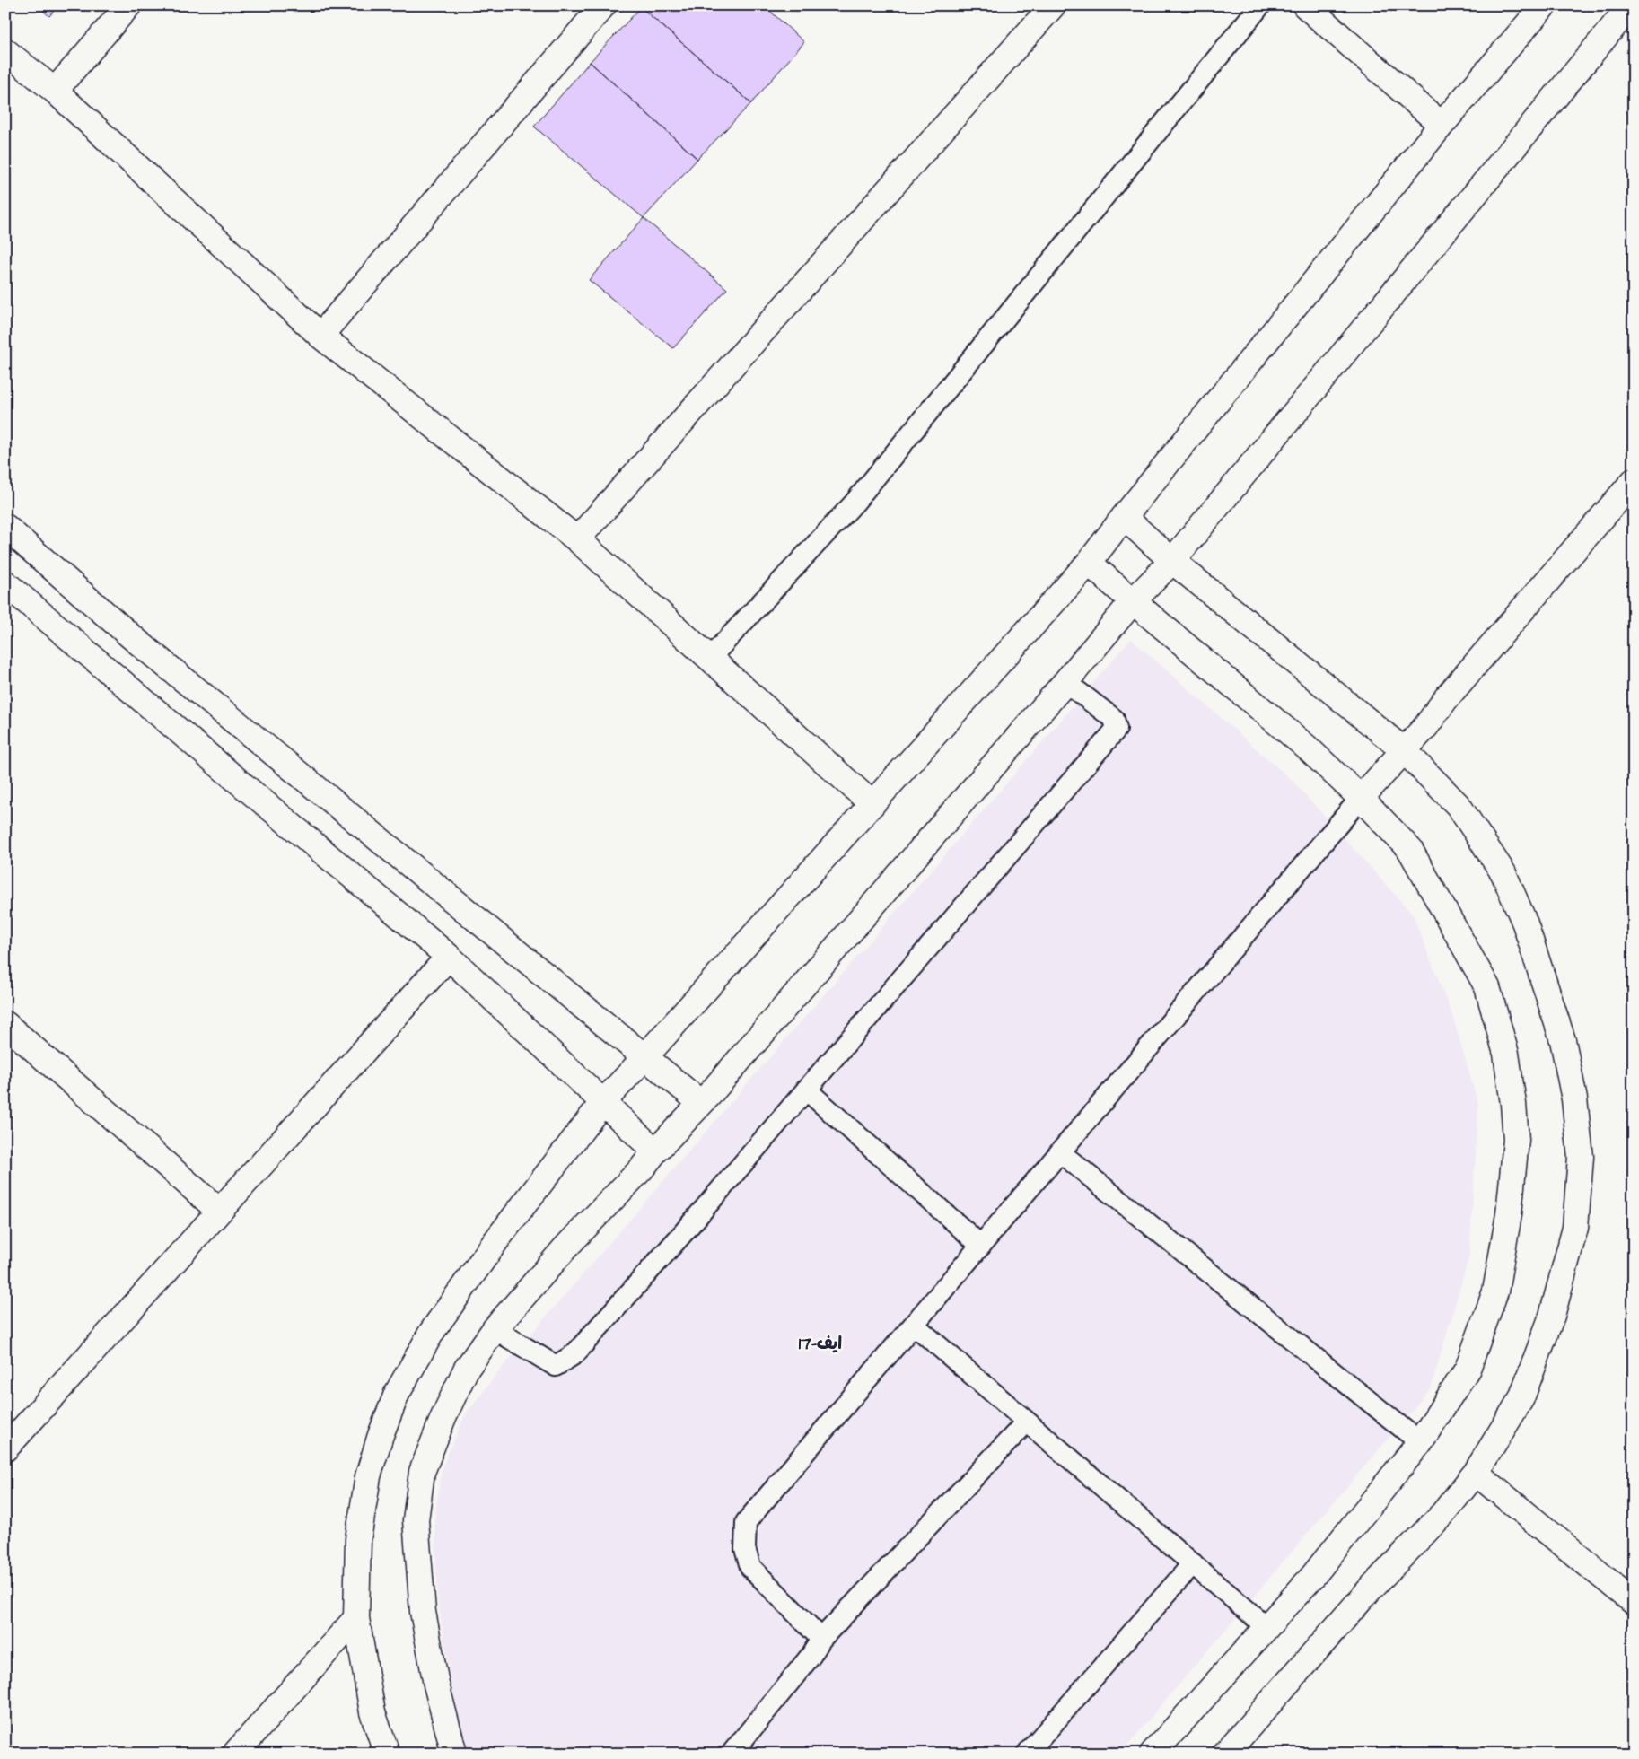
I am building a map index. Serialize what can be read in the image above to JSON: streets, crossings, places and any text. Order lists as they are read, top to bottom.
{
  "districts": ["ایف-17"]
}
